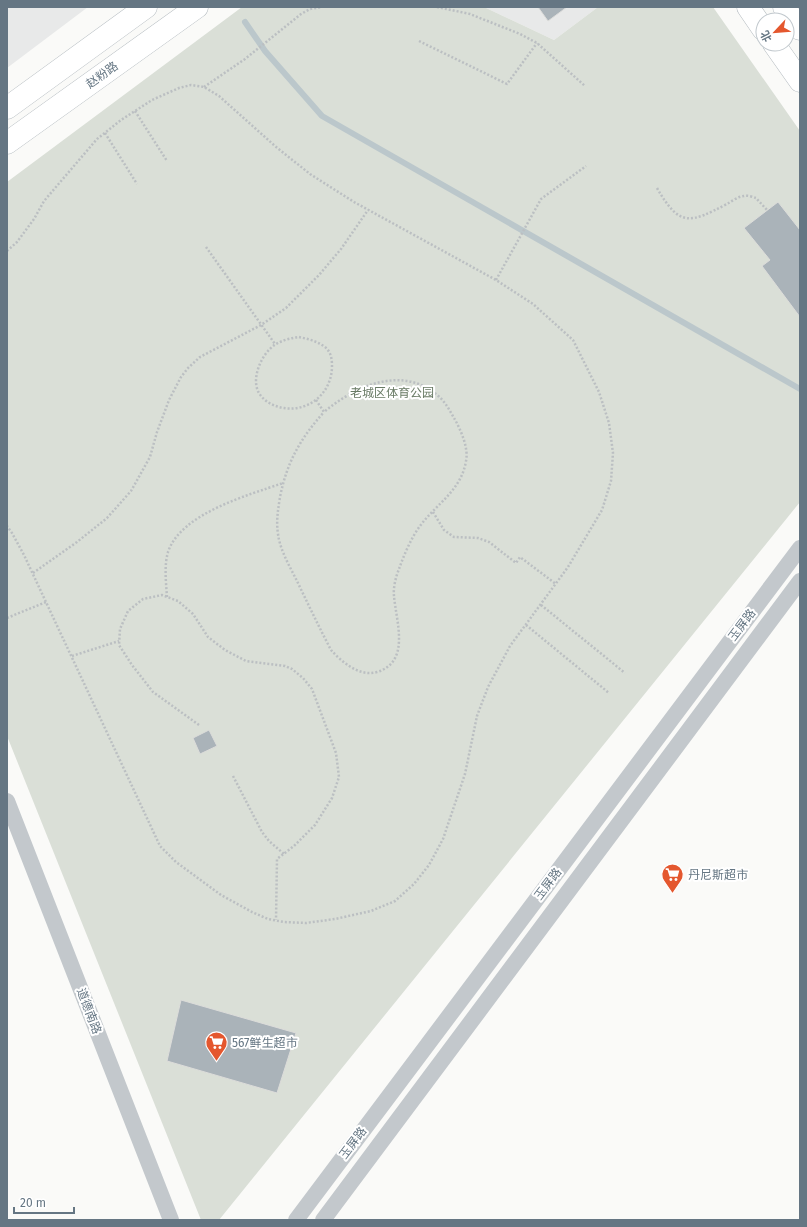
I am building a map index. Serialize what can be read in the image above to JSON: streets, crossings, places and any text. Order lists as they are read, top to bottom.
{
  "streets": {
    "street": ["赵粉路", "玉屏路", "道德南路"]
  },
  "parks": ["老城区体育公园"],
  "places": {
    "supermarket": ["丹尼斯超市", "567鲜生超市"]
  },
  "scale_bar": "20 m",
  "north": "bottom left"
}
